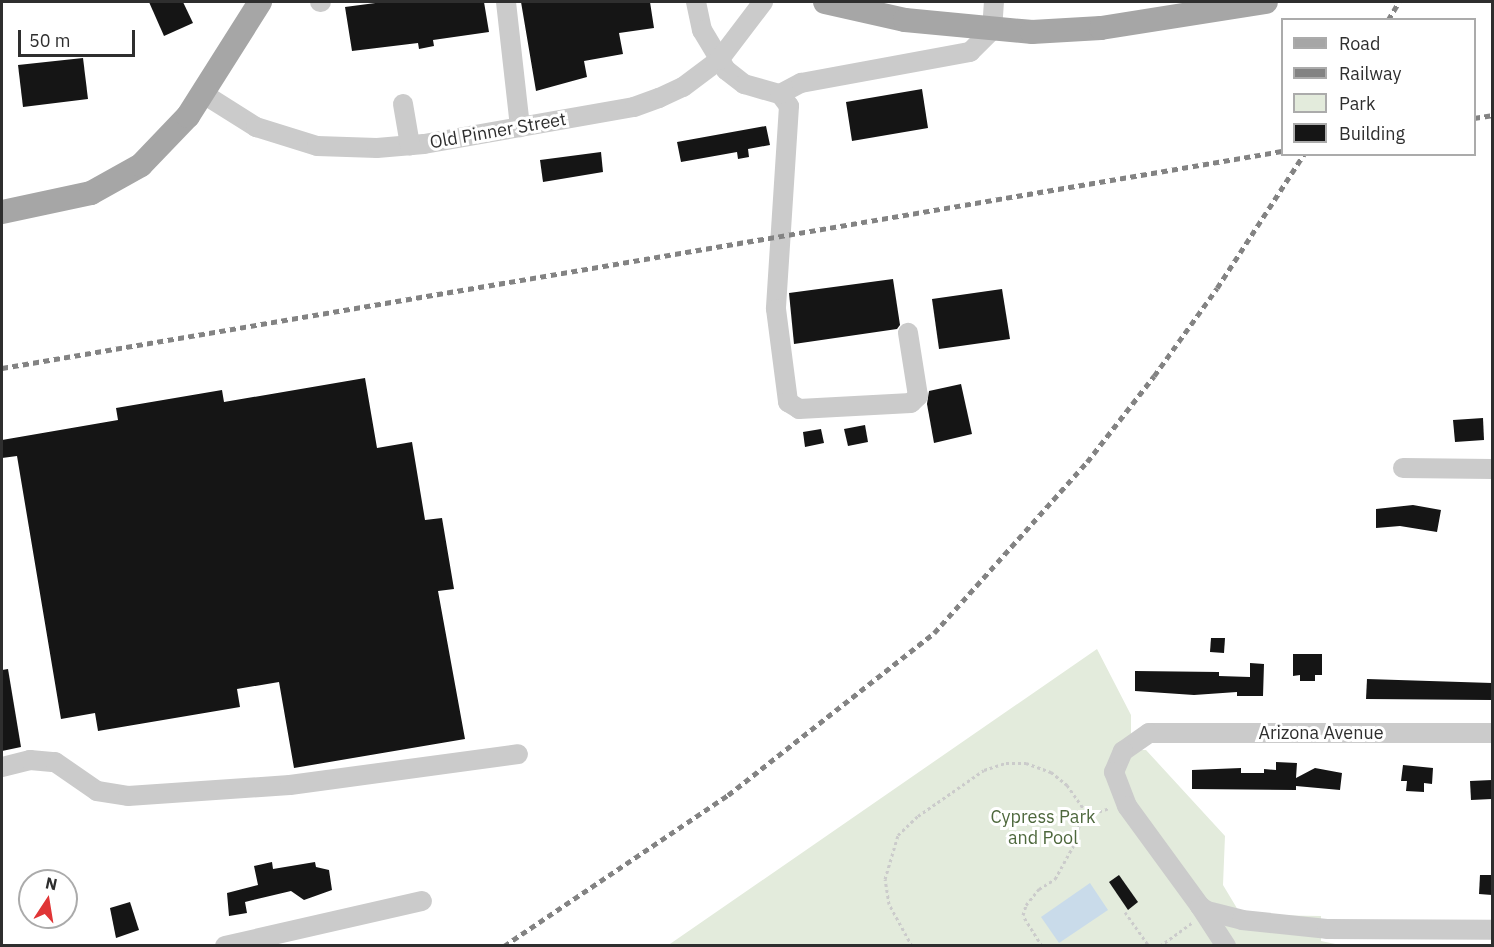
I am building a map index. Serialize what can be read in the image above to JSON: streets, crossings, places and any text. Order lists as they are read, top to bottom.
{
  "streets": {
    "street": ["Old Pinner Street", "Arizona Avenue"]
  },
  "parks": ["Cypress Park and Pool"],
  "legend": [
    "Road",
    "Railway",
    "Park",
    "Building"
  ],
  "scale_bar": "50 m",
  "north": "top"
}
